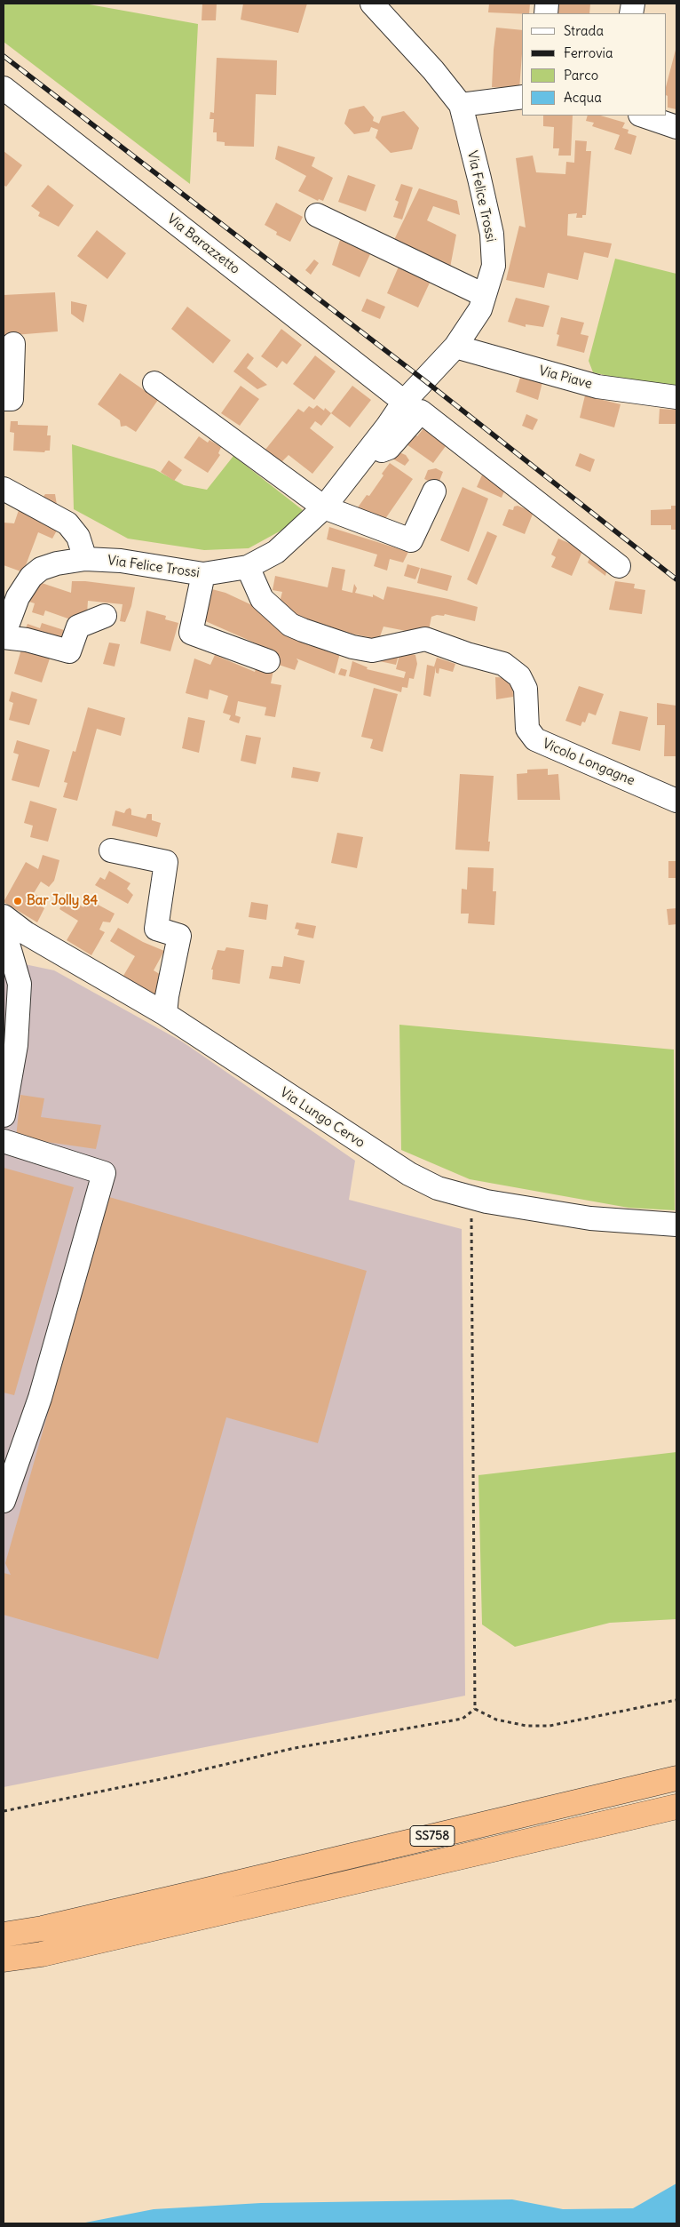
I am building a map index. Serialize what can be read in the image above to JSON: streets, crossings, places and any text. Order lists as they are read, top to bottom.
{
  "streets": {
    "highway": ["SS758"],
    "street": [
      "Via Felice Trossi",
      "Via Barazzetto",
      "Via Piave",
      "Vicolo Longagne",
      "Via Lungo Cervo"
    ]
  },
  "crossings": [
    ["Via Felice Trossi", "Via Barazzetto"],
    ["Via Felice Trossi", "Via Piave"],
    ["Via Felice Trossi", "Vicolo Longagne"]
  ],
  "places": ["Bar Jolly 84"],
  "legend": [
    "Strada",
    "Ferrovia",
    "Parco",
    "Acqua"
  ]
}
